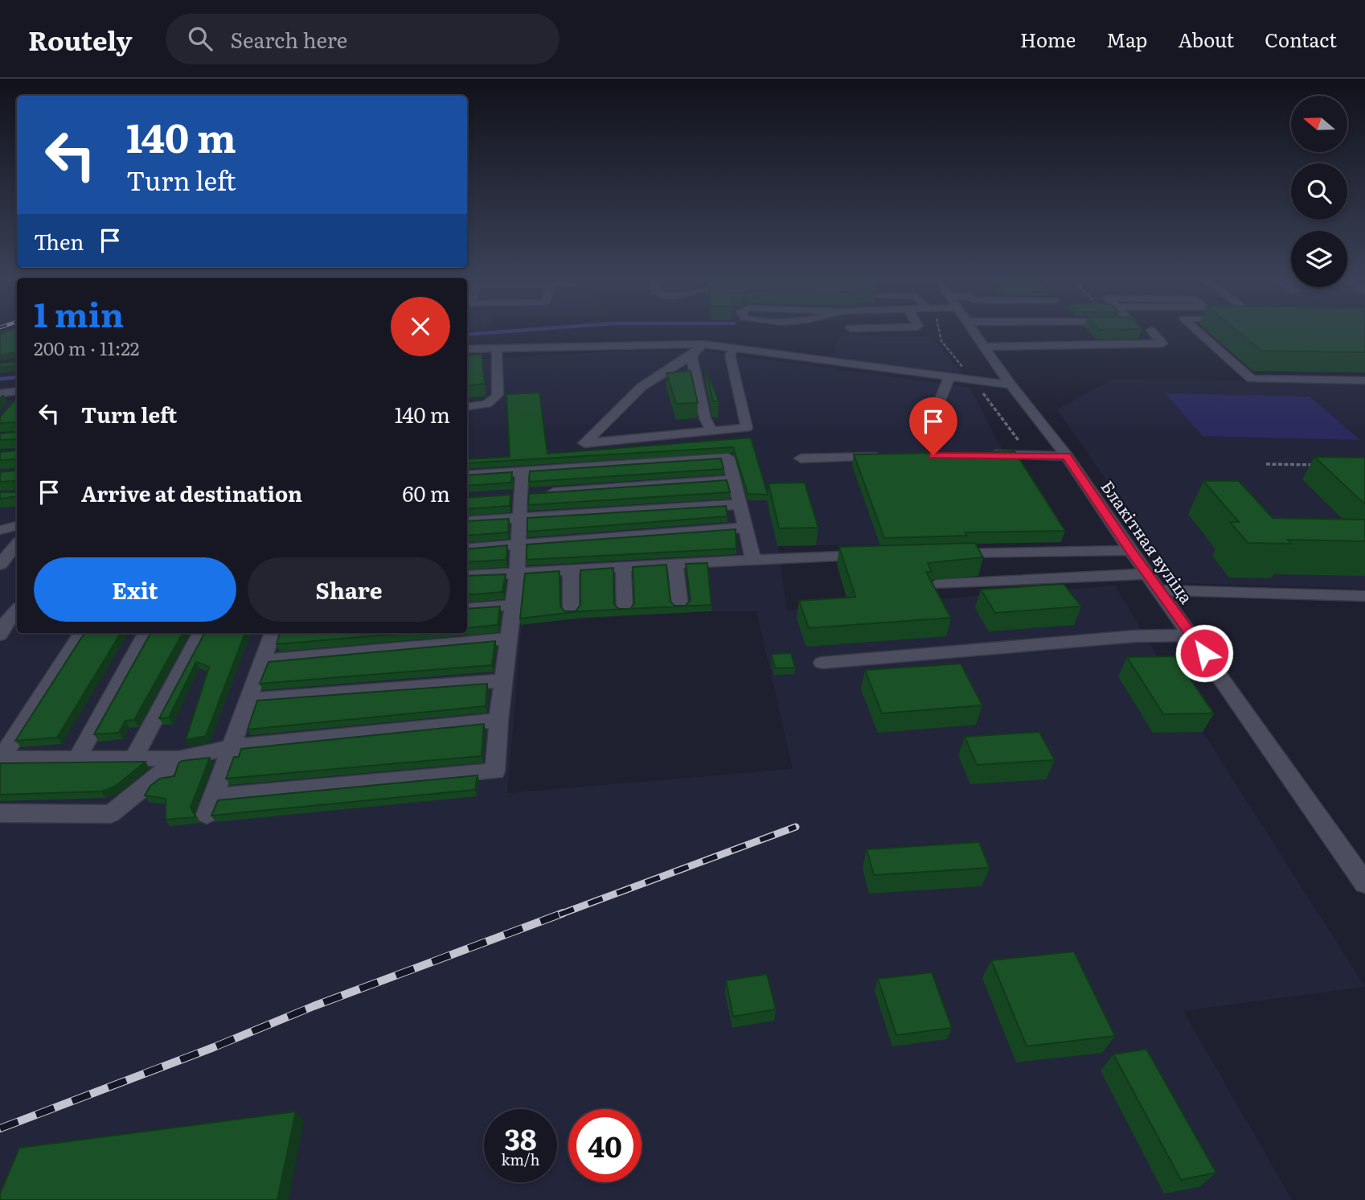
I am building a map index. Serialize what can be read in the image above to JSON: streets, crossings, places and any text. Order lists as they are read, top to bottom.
{
  "streets": {
    "street": ["Блакітная вуліца"]
  },
  "north": "left",
  "page": {
    "header": "Routely",
    "search": "Search here",
    "nav": [
      "Home",
      "Map",
      "About",
      "Contact"
    ],
    "turn": ["140 m", "Turn left"],
    "then": "Then",
    "heading": ["1 min", "200 m · 11:22"],
    "list": [
      {
        "name": "Turn left",
        "value": "140 m"
      },
      {
        "name": "Arrive at destination",
        "value": "60 m"
      }
    ],
    "buttons": ["Exit", "Share"],
    "speed": "38 km/h",
    "limit": "40"
  }
}
